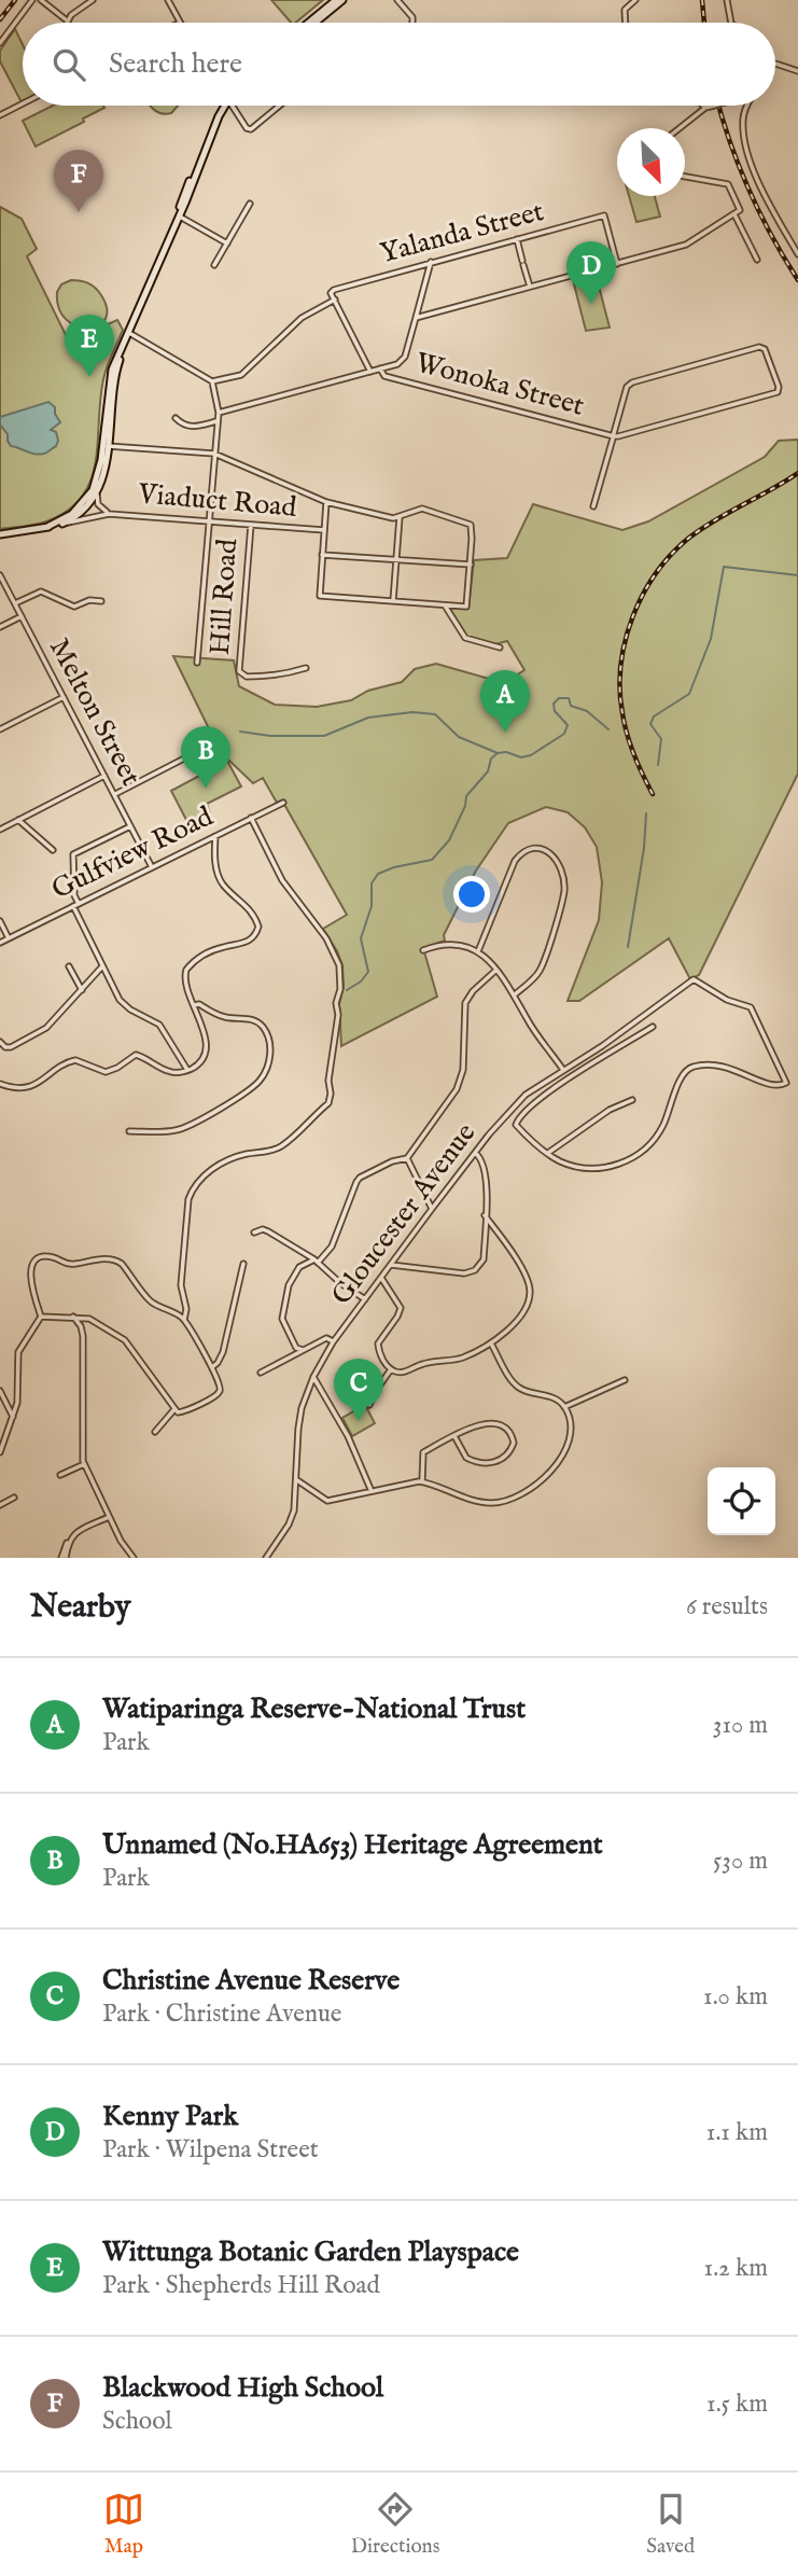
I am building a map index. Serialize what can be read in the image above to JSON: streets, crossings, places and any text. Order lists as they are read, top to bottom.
{
  "streets": {
    "street": [
      "Yalanda Street",
      "Wonoka Street",
      "Viaduct Road",
      "Hill Road",
      "Melton Street",
      "Gulfview Road",
      "Gloucester Avenue"
    ]
  },
  "crossings": [
    ["Viaduct Road", "Hill Road"],
    ["Melton Street", "Gulfview Road"]
  ],
  "north": "bottom right",
  "page": {
    "search": "Search here",
    "pins": [
      "F",
      "D",
      "E",
      "A",
      "B",
      "C"
    ],
    "heading": ["Nearby", "6 results"],
    "list": [
      {
        "mark": "A",
        "name": "Watiparinga Reserve-National Trust",
        "note": "Park",
        "value": "310 m"
      },
      {
        "mark": "B",
        "name": "Unnamed (No.HA653) Heritage Agreement",
        "note": "Park",
        "value": "530 m"
      },
      {
        "mark": "C",
        "name": "Christine Avenue Reserve",
        "note": "Park · Christine Avenue",
        "value": "1.0 km"
      },
      {
        "mark": "D",
        "name": "Kenny Park",
        "note": "Park · Wilpena Street",
        "value": "1.1 km"
      },
      {
        "mark": "E",
        "name": "Wittunga Botanic Garden Playspace",
        "note": "Park · Shepherds Hill Road",
        "value": "1.2 km"
      },
      {
        "mark": "F",
        "name": "Blackwood High School",
        "note": "School",
        "value": "1.5 km"
      }
    ],
    "nav": ["Map", "Directions", "Saved"]
  }
}
